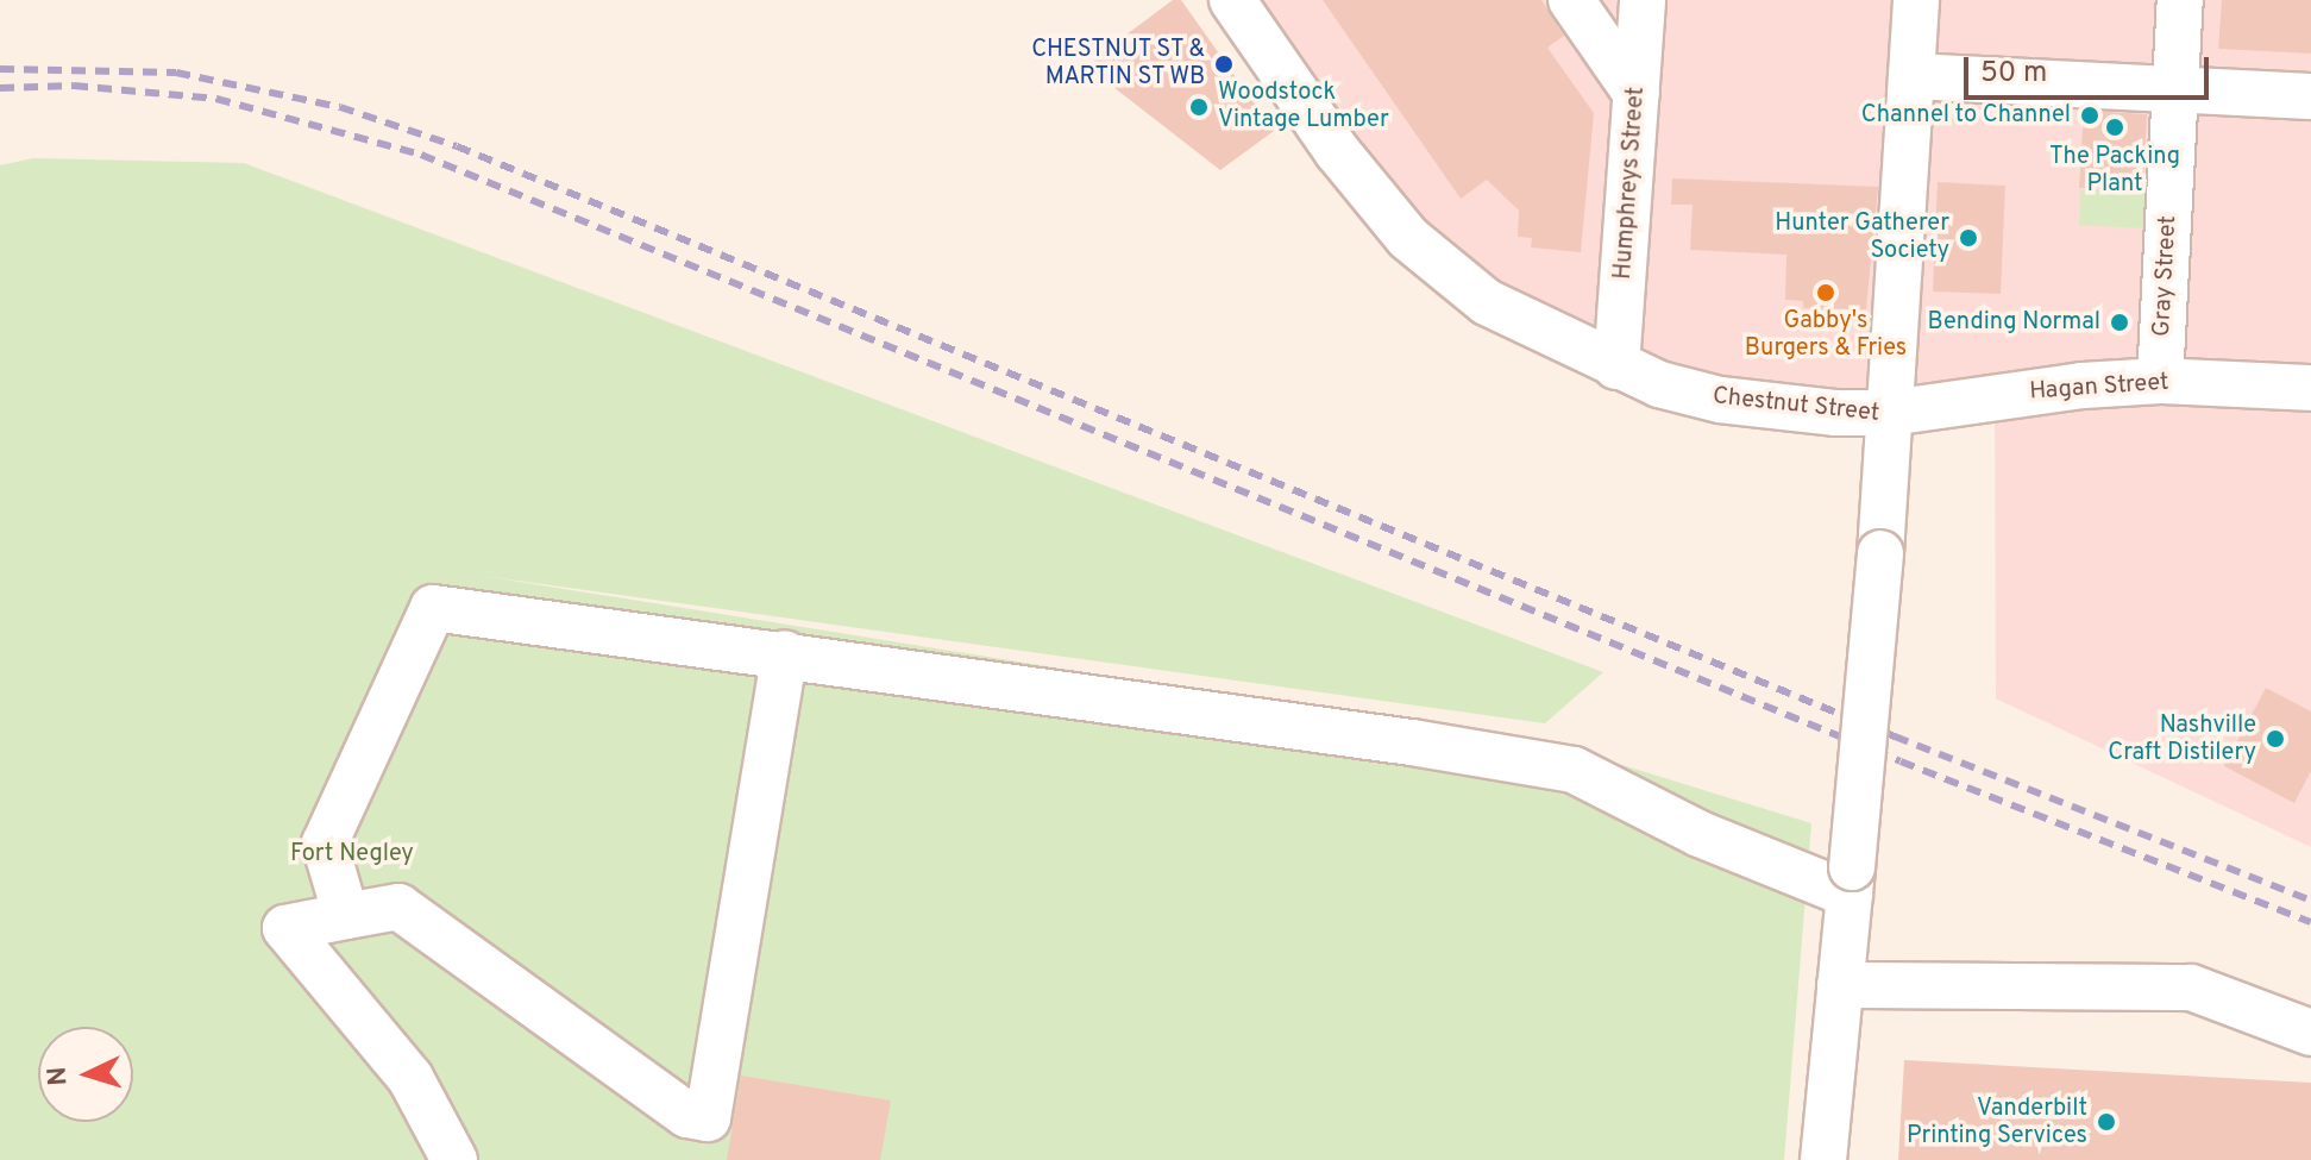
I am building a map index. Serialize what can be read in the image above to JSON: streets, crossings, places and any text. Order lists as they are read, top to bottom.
{
  "streets": {
    "street": [
      "Humphreys Street",
      "Gray Street",
      "Hagan Street",
      "Chestnut Street"
    ]
  },
  "crossings": [
    ["Humphreys Street", "Chestnut Street"],
    ["Gray Street", "Hagan Street"],
    ["Hagan Street", "Chestnut Street"]
  ],
  "parks": ["Fort Negley"],
  "places": [
    "CHESTNUT ST & MARTIN ST WB",
    "Woodstock Vintage Lumber",
    "Channel to Channel",
    "The Packing Plant",
    "Hunter Gatherer Society",
    "Gabby's Burgers & Fries",
    "Bending Normal",
    "Nashville Craft Distilery",
    "Vanderbilt Printing Services"
  ],
  "scale_bar": "50 m",
  "north": "left"
}
